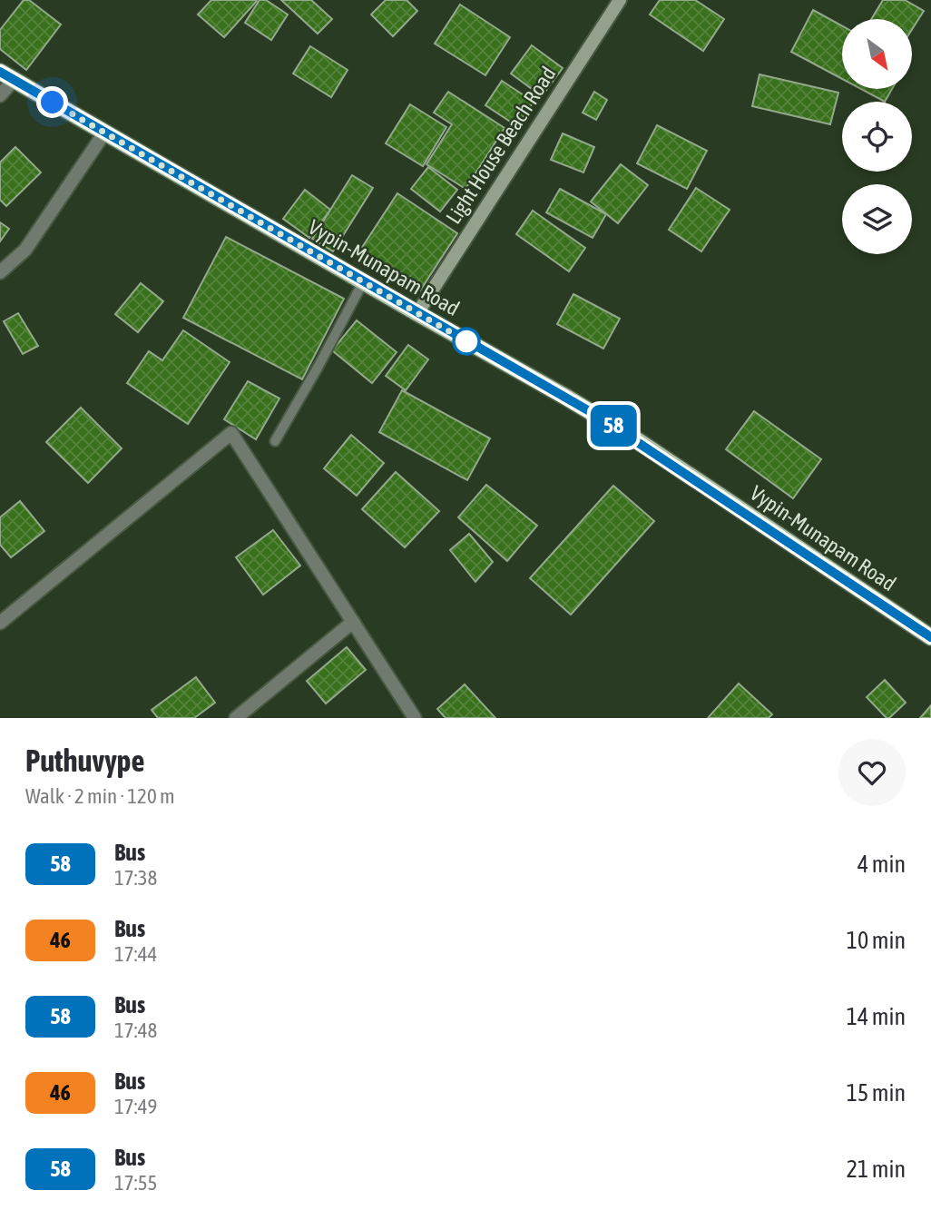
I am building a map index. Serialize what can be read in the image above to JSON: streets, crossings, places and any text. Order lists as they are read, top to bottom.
{
  "streets": {
    "main road": ["Light House Beach Road", "Vypin-Munapam Road"]
  },
  "crossings": [
    ["Light House Beach Road", "Vypin-Munapam Road"]
  ],
  "lines": ["bus line 58"],
  "north": "bottom right",
  "page": {
    "on_map": "58",
    "heading": ["Puthuvype", "Walk · 2 min · 120 m"],
    "list": [
      {
        "mark": "58",
        "name": "Bus",
        "note": "17:38",
        "value": "4 min"
      },
      {
        "mark": "46",
        "name": "Bus",
        "note": "17:44",
        "value": "10 min"
      },
      {
        "mark": "58",
        "name": "Bus",
        "note": "17:48",
        "value": "14 min"
      },
      {
        "mark": "46",
        "name": "Bus",
        "note": "17:49",
        "value": "15 min"
      },
      {
        "mark": "58",
        "name": "Bus",
        "note": "17:55",
        "value": "21 min"
      }
    ]
  }
}
